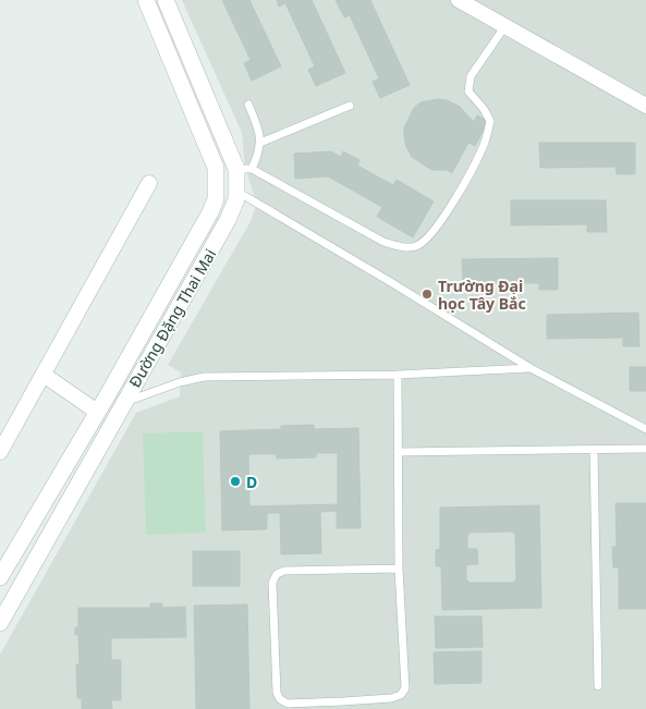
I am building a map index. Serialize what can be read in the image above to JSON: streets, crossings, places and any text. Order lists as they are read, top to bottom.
{
  "streets": {
    "street": ["Đường Đặng Thai Mai"]
  },
  "places": ["Trường Đại học Tây Bắc", "D"]
}
